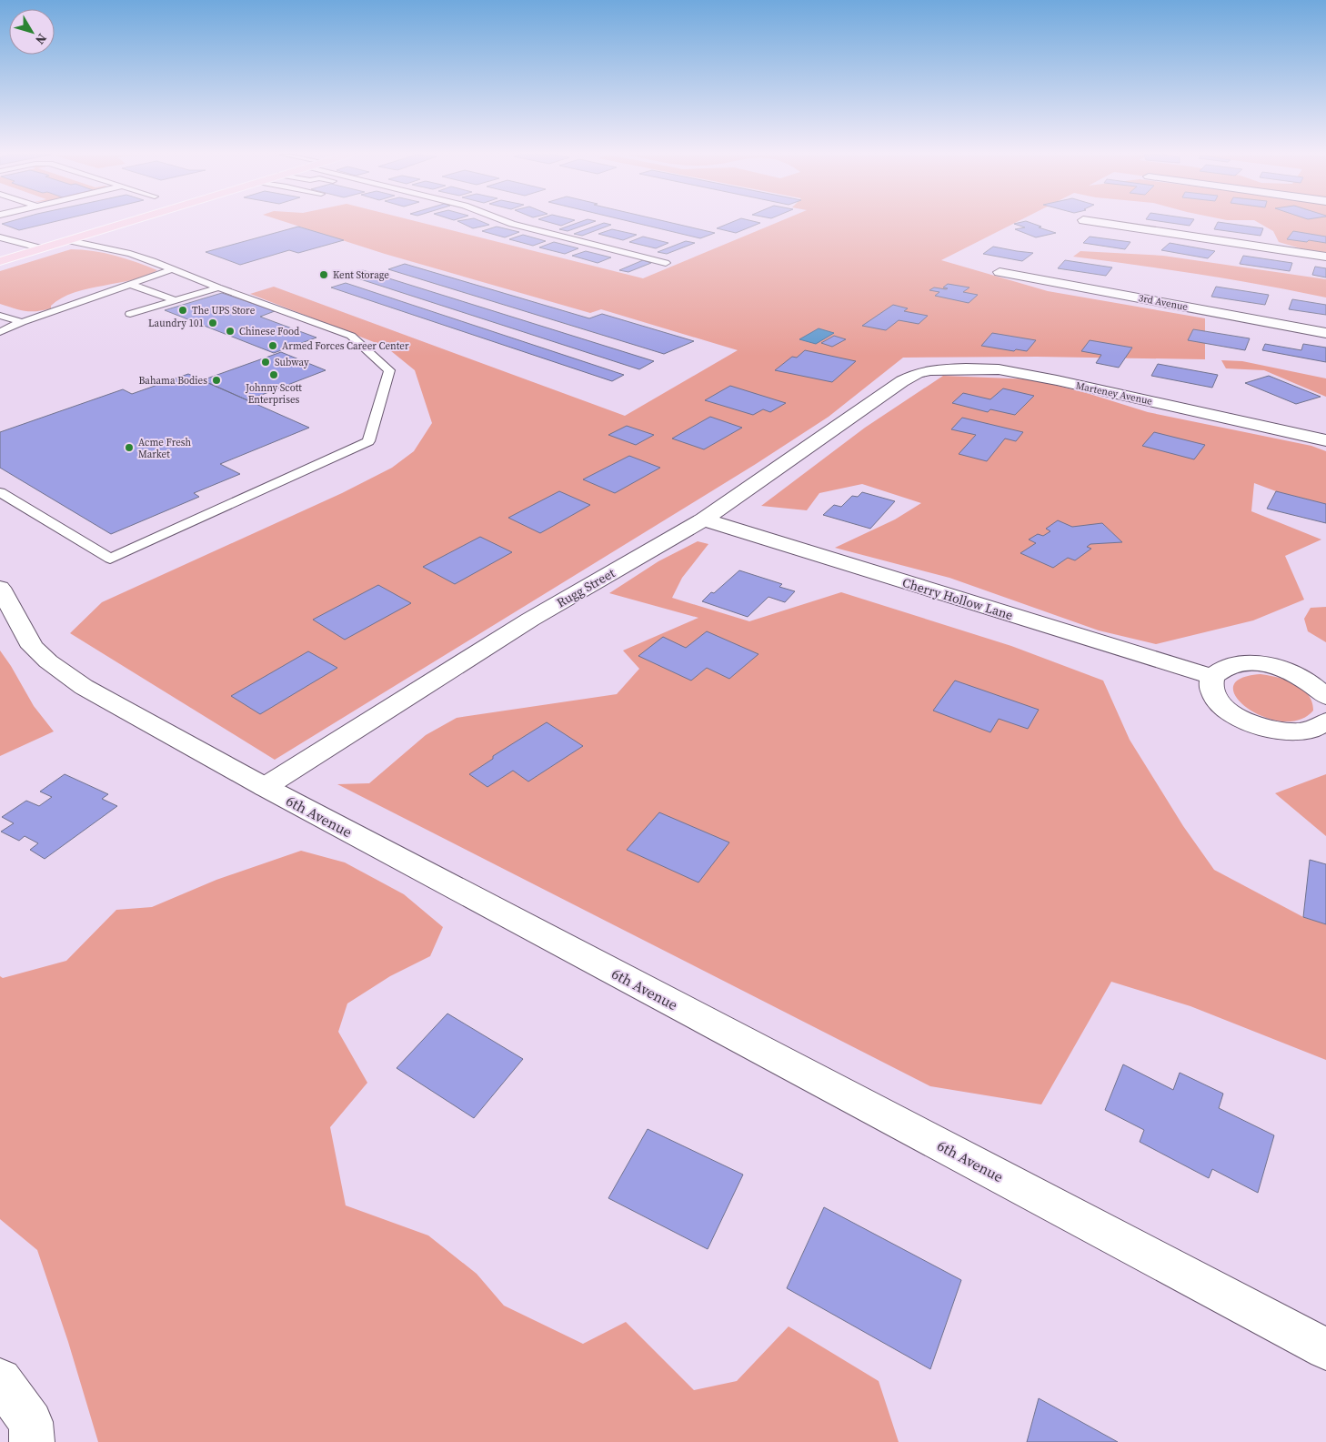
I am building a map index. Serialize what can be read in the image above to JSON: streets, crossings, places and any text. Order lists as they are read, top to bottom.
{
  "streets": {
    "street": [
      "3rd Avenue",
      "Marteney Avenue",
      "Rugg Street",
      "Cherry Hollow Lane",
      "6th Avenue"
    ]
  },
  "crossings": [
    ["Marteney Avenue", "Rugg Street"],
    ["Rugg Street", "Cherry Hollow Lane"],
    ["Rugg Street", "6th Avenue"]
  ],
  "places": [
    "Kent Storage",
    "The UPS Store",
    "Laundry 101",
    "Chinese Food",
    "Armed Forces Career Center",
    "Subway",
    "Johnny Scott Enterprises",
    "Bahama Bodies",
    "Acme Fresh Market"
  ],
  "north": "bottom right"
}
